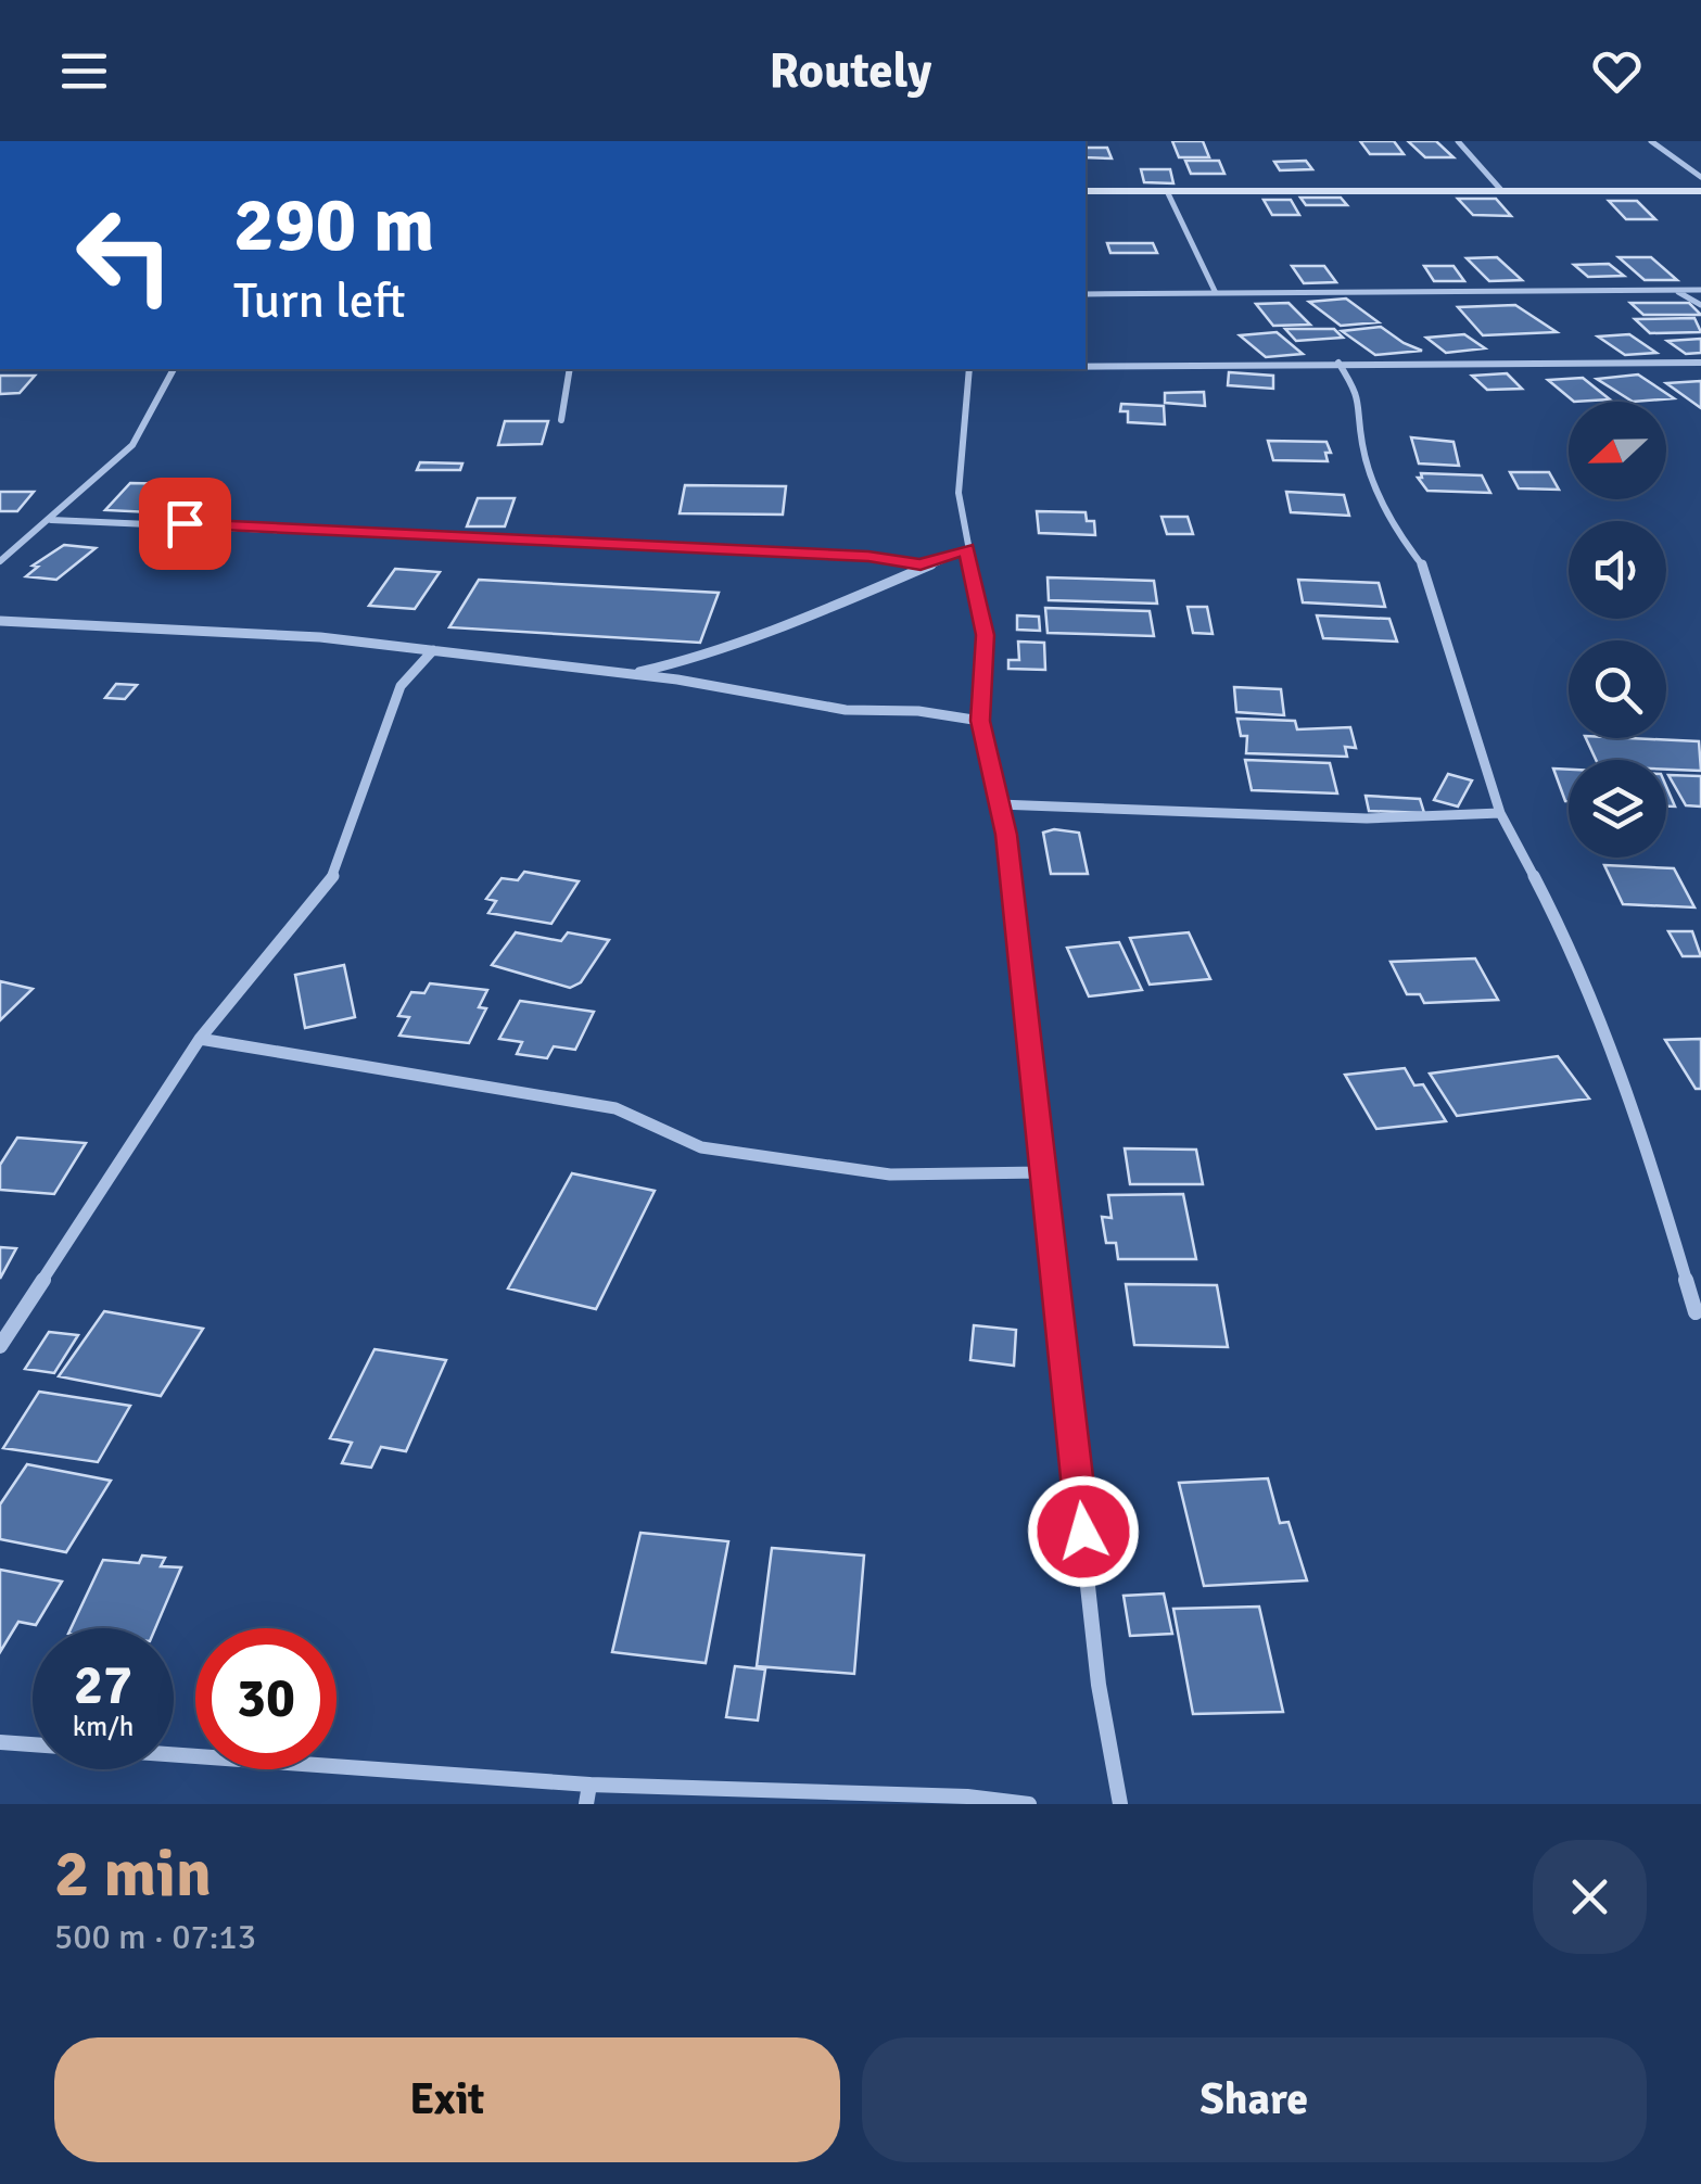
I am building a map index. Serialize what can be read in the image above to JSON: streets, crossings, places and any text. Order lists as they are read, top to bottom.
{
  "north": "left",
  "page": {
    "header": "Routely",
    "turn": ["290 m", "Turn left"],
    "speed": "27 km/h",
    "limit": "30",
    "heading": ["2 min", "500 m · 07:13"],
    "buttons": ["Exit", "Share"]
  }
}
